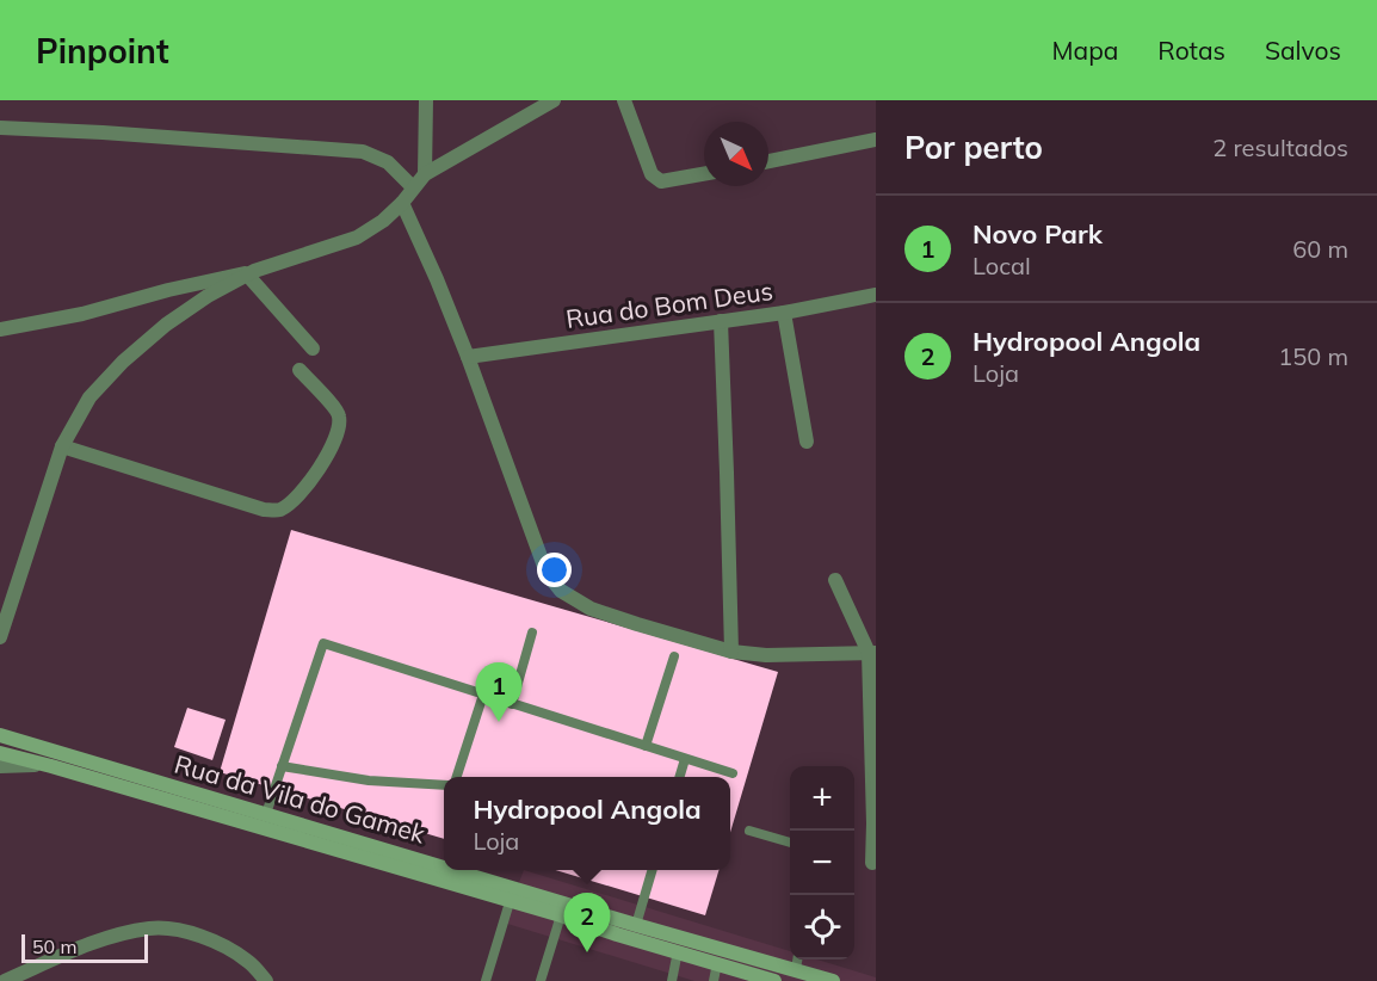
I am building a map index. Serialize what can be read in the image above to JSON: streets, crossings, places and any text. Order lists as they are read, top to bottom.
{
  "streets": {
    "main road": ["Rua da Vila do Gamek"],
    "street": ["Rua do Bom Deus"]
  },
  "scale_bar": "50 m",
  "north": "bottom right",
  "page": {
    "header": "Pinpoint",
    "nav": ["Mapa", "Rotas", "Salvos"],
    "heading": ["Por perto", "2 resultados"],
    "list": [
      {
        "mark": "1",
        "name": "Novo Park",
        "note": "Local",
        "value": "60 m"
      },
      {
        "mark": "2",
        "name": "Hydropool Angola",
        "note": "Loja",
        "value": "150 m"
      }
    ],
    "pins": ["1", "2"],
    "map_buttons": ["+", "−"],
    "popup": ["Hydropool Angola", "Loja"],
    "scale": "50 m"
  }
}
